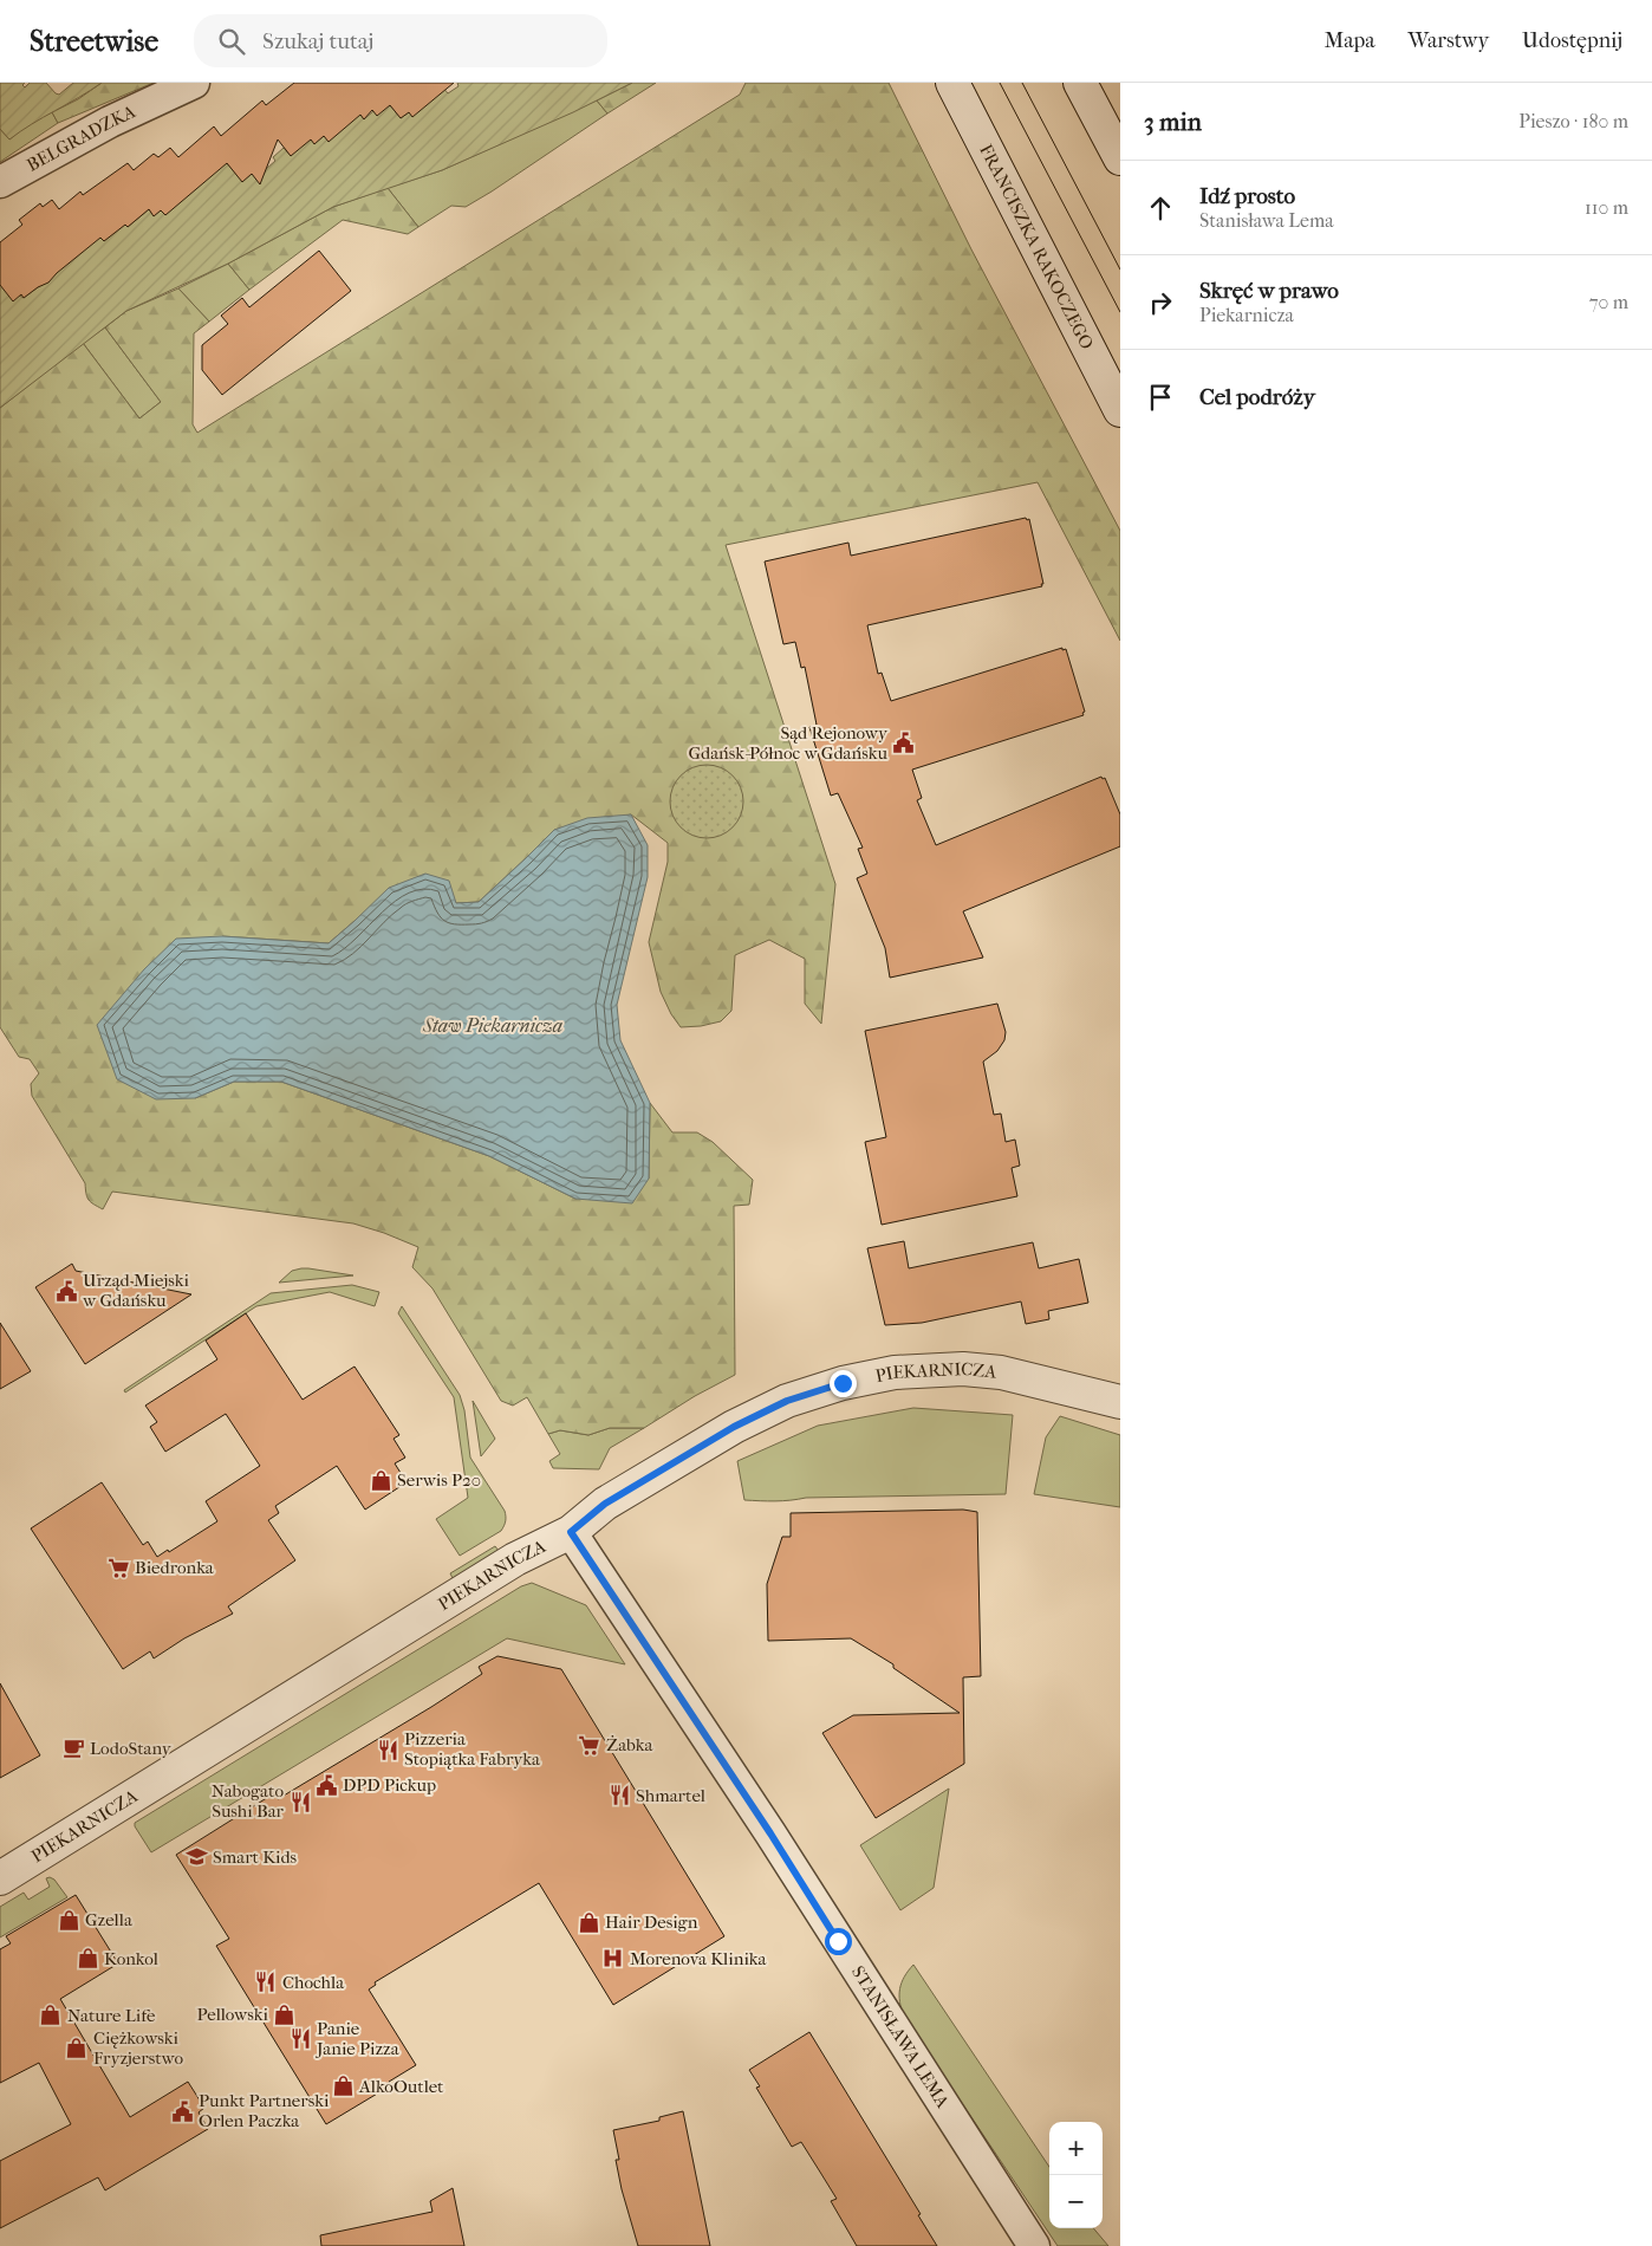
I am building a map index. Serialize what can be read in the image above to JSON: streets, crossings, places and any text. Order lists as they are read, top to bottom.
{
  "streets": {
    "street": [
      "BELGRADZKA",
      "FRANCISZKA RAKOCZEGO",
      "PIEKARNICZA",
      "STANISŁAWA LEMA"
    ]
  },
  "crossings": [
    ["PIEKARNICZA", "STANISŁAWA LEMA"]
  ],
  "water": ["Staw Piekarnicza"],
  "places": {
    "public building": [
      "Sąd Rejonowy Gdańsk-Północ w Gdańsku",
      "Urząd Miejski w Gdańsku",
      "DPD Pickup",
      "Punkt Partnerski Orlen Paczka"
    ],
    "shop": [
      "Serwis P20",
      "Gzella",
      "Hair Design",
      "Konkol",
      "Pellowski",
      "Nature Life",
      "Ciężkowski Fryzjerstwo",
      "AlkoOutlet"
    ],
    "supermarket": ["Biedronka", "Żabka"],
    "cafe": ["LodoStany"],
    "restaurant": [
      "Pizzeria Stopiątka Fabryka",
      "Shmartel",
      "Nabogato Sushi Bar",
      "Chochla",
      "Panie Janie Pizza"
    ],
    "school or university": ["Smart Kids"],
    "hospital": ["Morenova Klinika"]
  },
  "page": {
    "header": "Streetwise",
    "search": "Szukaj tutaj",
    "nav": ["Mapa", "Warstwy", "Udostępnij"],
    "heading": ["3 min", "Pieszo · 180 m"],
    "list": [
      ["Idź prosto", "Stanisława Lema", "110 m"],
      ["Skręć w prawo", "Piekarnicza", "70 m"],
      "Cel podróży"
    ],
    "map_buttons": ["+", "−"]
  }
}
